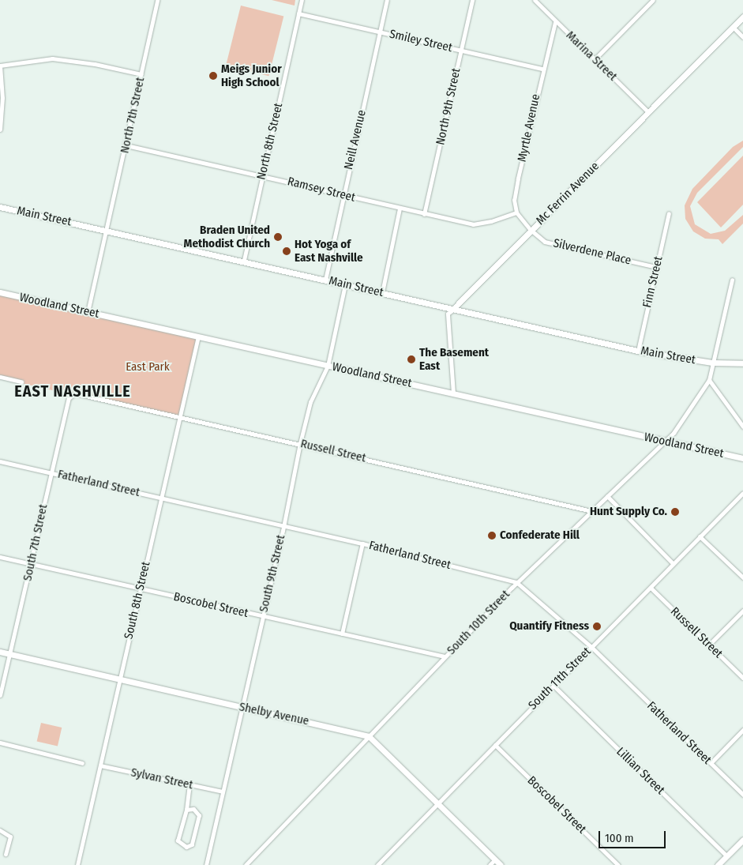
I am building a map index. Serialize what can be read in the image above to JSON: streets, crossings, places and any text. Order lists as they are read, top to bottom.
{
  "streets": {
    "street": [
      "Smiley Street",
      "Marina Street",
      "North 9th Street",
      "North 7th Street",
      "Myrtle Avenue",
      "Neill Avenue",
      "North 8th Street",
      "Ramsey Street",
      "Mc Ferrin Avenue",
      "Main Street",
      "Silverdene Place",
      "Finn Street",
      "Woodland Street",
      "Russell Street",
      "Fatherland Street",
      "South 7th Street",
      "South 9th Street",
      "South 8th Street",
      "Boscobel Street",
      "South 10th Street",
      "South 11th Street",
      "Shelby Avenue",
      "Lillian Street",
      "Sylvan Street"
    ]
  },
  "crossings": [
    ["Smiley Street", "North 9th Street"],
    ["Smiley Street", "Myrtle Avenue"],
    ["Smiley Street", "Neill Avenue"],
    ["Smiley Street", "North 8th Street"],
    ["Marina Street", "Myrtle Avenue"],
    ["Marina Street", "Mc Ferrin Avenue"],
    ["North 9th Street", "Ramsey Street"],
    ["North 7th Street", "Ramsey Street"],
    ["North 7th Street", "Main Street"],
    ["Myrtle Avenue", "Ramsey Street"],
    ["Neill Avenue", "Ramsey Street"],
    ["Neill Avenue", "Main Street"],
    ["North 8th Street", "Ramsey Street"],
    ["North 8th Street", "Main Street"],
    ["Mc Ferrin Avenue", "Main Street"],
    ["Mc Ferrin Avenue", "Silverdene Place"],
    ["Mc Ferrin Avenue", "Woodland Street"],
    ["Main Street", "Finn Street"],
    ["Main Street", "South 9th Street"],
    ["Silverdene Place", "Finn Street"],
    ["Woodland Street", "South 9th Street"],
    ["Woodland Street", "South 8th Street"],
    ["Woodland Street", "South 10th Street"],
    ["Russell Street", "South 7th Street"],
    ["Russell Street", "South 9th Street"],
    ["Russell Street", "South 8th Street"],
    ["Russell Street", "South 10th Street"],
    ["Russell Street", "South 11th Street"],
    ["Fatherland Street", "South 7th Street"],
    ["Fatherland Street", "South 9th Street"],
    ["Fatherland Street", "South 8th Street"],
    ["Fatherland Street", "South 10th Street"],
    ["Fatherland Street", "South 11th Street"],
    ["South 7th Street", "Boscobel Street"],
    ["South 7th Street", "Shelby Avenue"],
    ["South 9th Street", "Boscobel Street"],
    ["South 9th Street", "Shelby Avenue"],
    ["South 9th Street", "Sylvan Street"],
    ["South 8th Street", "Boscobel Street"],
    ["South 8th Street", "Shelby Avenue"],
    ["South 8th Street", "Sylvan Street"],
    ["Boscobel Street", "South 10th Street"],
    ["Boscobel Street", "South 11th Street"],
    ["South 10th Street", "Shelby Avenue"],
    ["South 11th Street", "Lillian Street"]
  ],
  "districts": ["EAST NASHVILLE"],
  "parks": ["East Park"],
  "places": [
    "Meigs Junior High School",
    "Braden United Methodist Church",
    "Hot Yoga of East Nashville",
    "The Basement East",
    "Hunt Supply Co.",
    "Confederate Hill",
    "Quantify Fitness"
  ],
  "scale_bar": "100 m"
}
